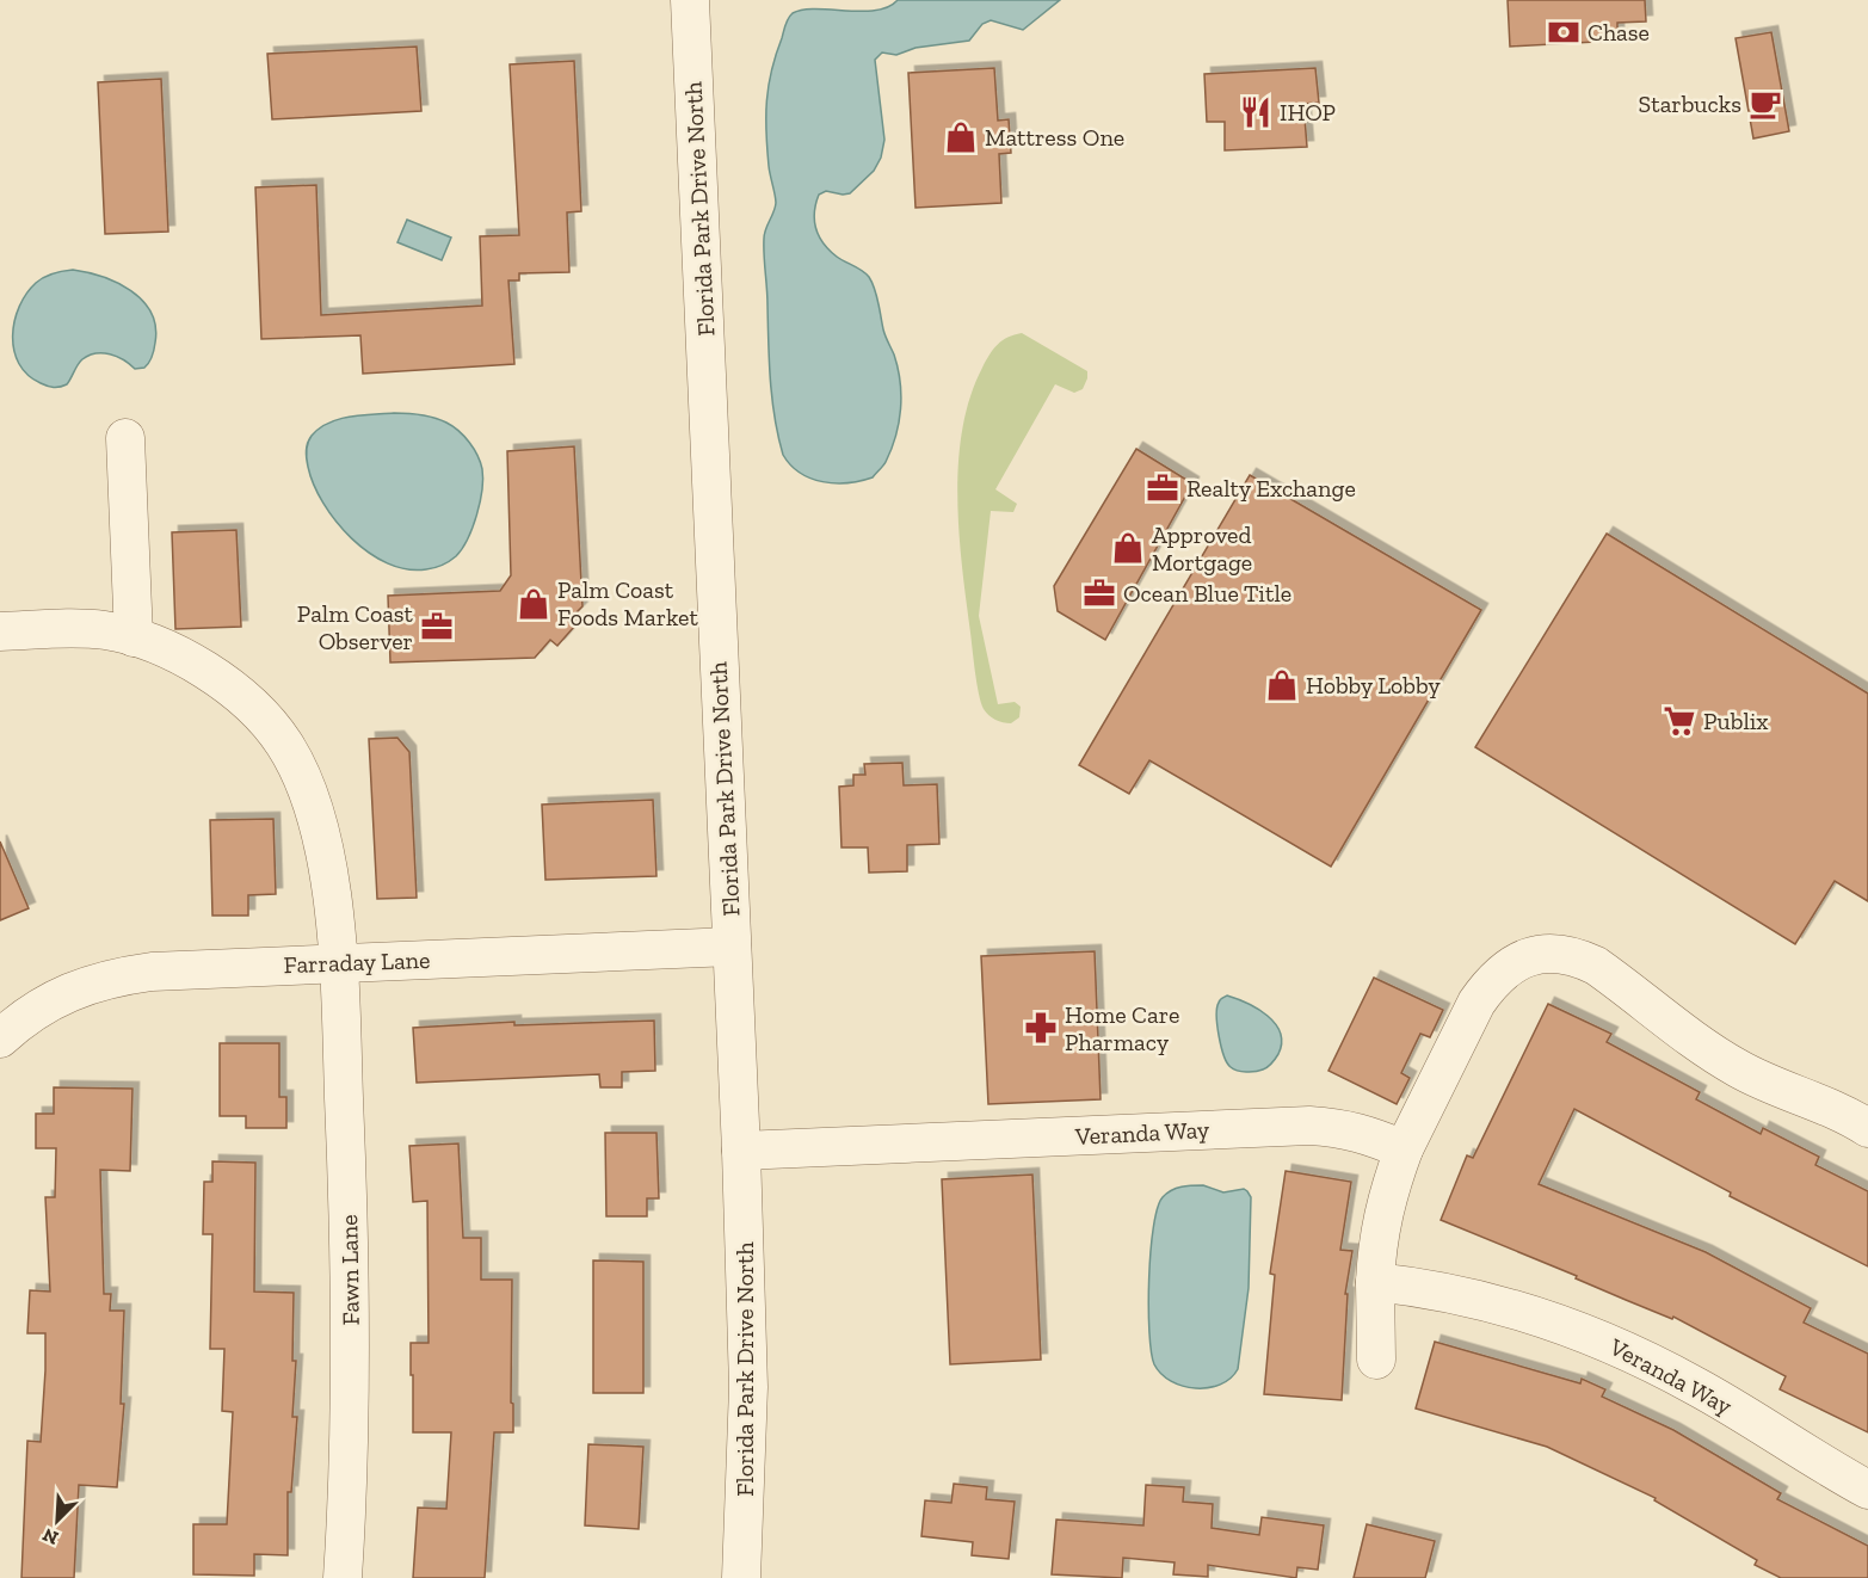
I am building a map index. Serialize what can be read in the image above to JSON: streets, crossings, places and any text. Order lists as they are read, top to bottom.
{
  "streets": {
    "street": [
      "Florida Park Drive North",
      "Farraday Lane",
      "Veranda Way",
      "Fawn Lane"
    ]
  },
  "crossings": [
    ["Florida Park Drive North", "Farraday Lane"],
    ["Florida Park Drive North", "Veranda Way"],
    ["Farraday Lane", "Fawn Lane"]
  ],
  "places": {
    "bank": ["Chase"],
    "cafe": ["Starbucks"],
    "restaurant": ["IHOP"],
    "shop": [
      "Mattress One",
      "Approved Mortgage",
      "Palm Coast Foods Market",
      "Hobby Lobby"
    ],
    "office": ["Realty Exchange", "Ocean Blue Title", "Palm Coast Observer"],
    "supermarket": ["Publix"],
    "pharmacy": ["Home Care Pharmacy"]
  },
  "north": "bottom left"
}
